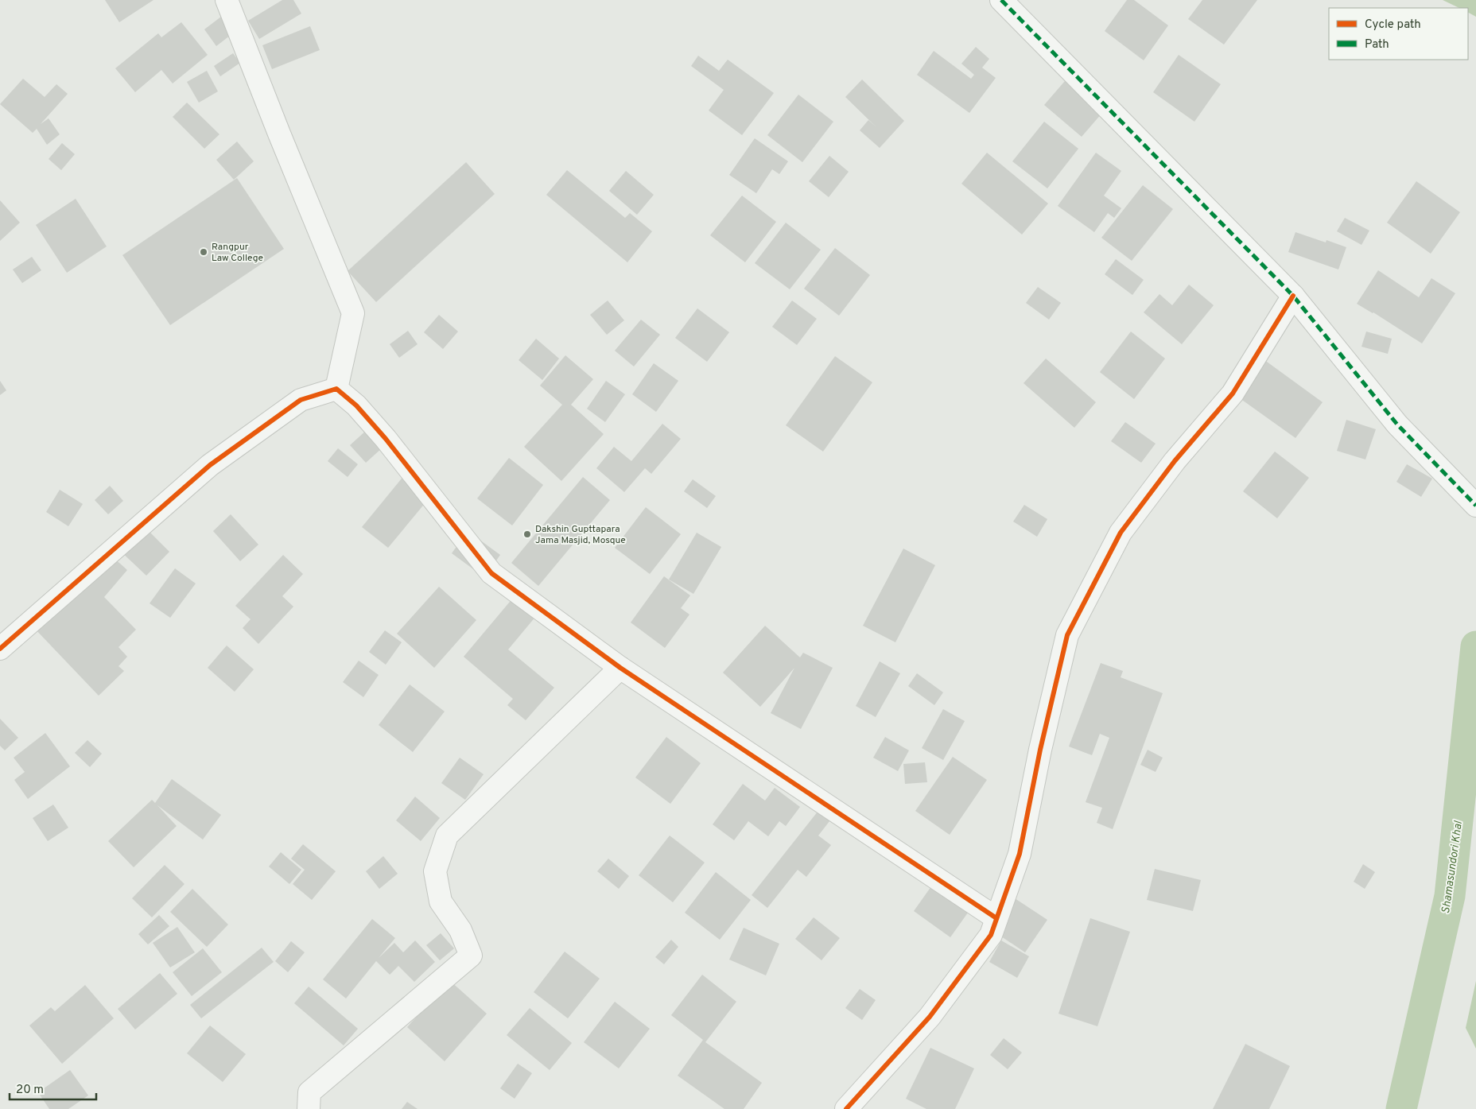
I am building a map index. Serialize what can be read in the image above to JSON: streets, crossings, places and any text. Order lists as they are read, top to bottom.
{
  "water": ["Shamasundori Khal"],
  "places": ["Rangpur Law College", "Dakshin Gupttapara Jama Masjid, Mosque"],
  "legend": ["Cycle path", "Path"],
  "scale_bar": "20 m"
}
